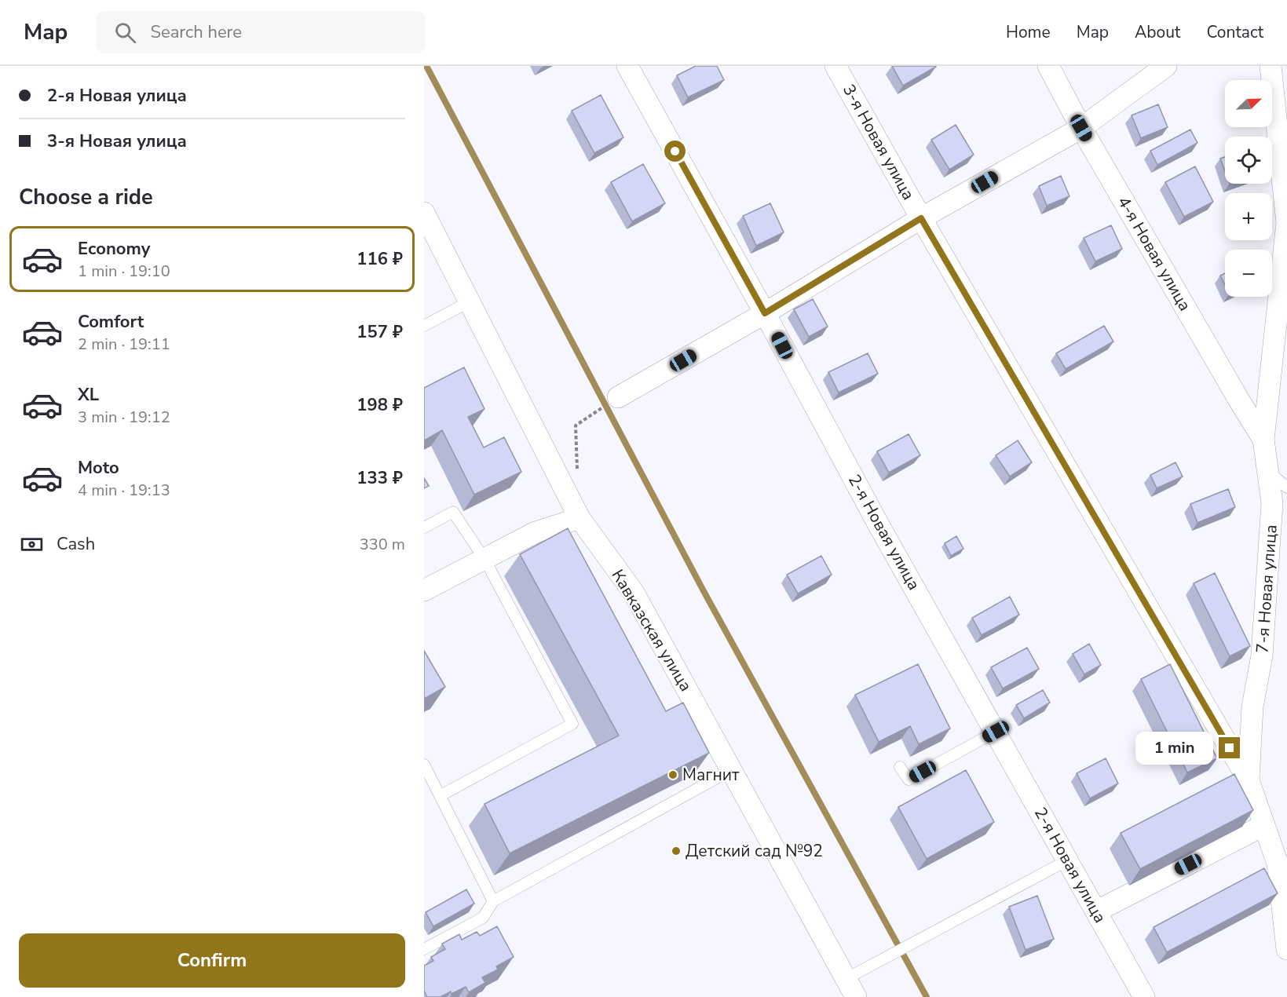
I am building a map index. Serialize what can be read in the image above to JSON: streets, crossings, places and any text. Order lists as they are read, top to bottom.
{
  "streets": {
    "street": [
      "3-я Новая улица",
      "4-я Новая улица",
      "2-я Новая улица",
      "7-я Новая улица",
      "Кавказская улица"
    ]
  },
  "crossings": [
    ["3-я Новая улица", "7-я Новая улица"],
    ["4-я Новая улица", "7-я Новая улица"]
  ],
  "places": ["Магнит", "Детский сад №92"],
  "north": "top right",
  "page": {
    "header": "Map",
    "search": "Search here",
    "nav": [
      "Home",
      "Map",
      "About",
      "Contact"
    ],
    "banner": ["2-я Новая улица", "3-я Новая улица"],
    "map_buttons": ["+", "−"],
    "heading": "Choose a ride",
    "list": [
      {
        "name": "Economy",
        "note": "1 min · 19:10",
        "value": "116 ₽"
      },
      {
        "name": "Comfort",
        "note": "2 min · 19:11",
        "value": "157 ₽"
      },
      {
        "name": "XL",
        "note": "3 min · 19:12",
        "value": "198 ₽"
      },
      {
        "name": "Moto",
        "note": "4 min · 19:13",
        "value": "133 ₽"
      }
    ],
    "pay": ["Cash", "330 m"],
    "bubble": "1 min",
    "buttons": "Confirm"
  }
}
